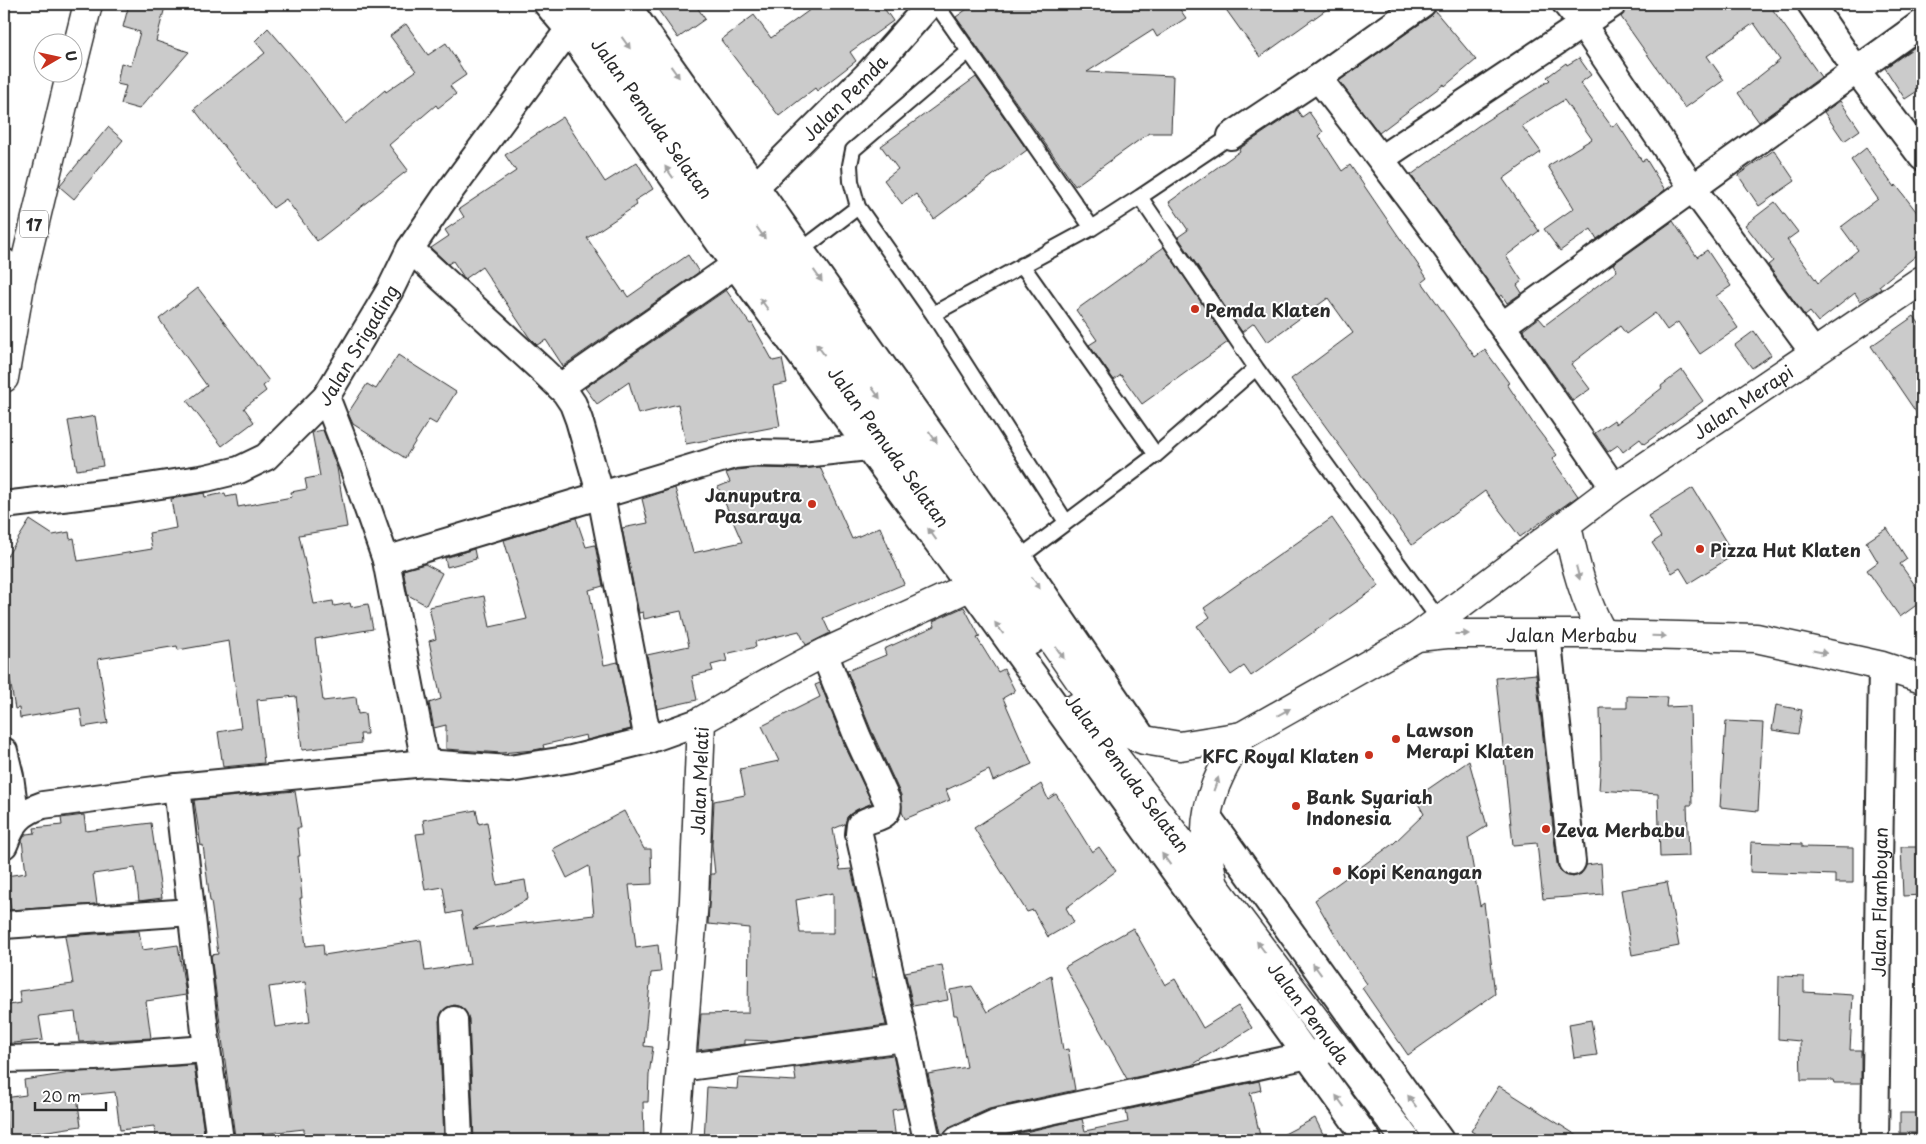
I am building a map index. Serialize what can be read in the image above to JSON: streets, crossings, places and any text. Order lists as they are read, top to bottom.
{
  "streets": {
    "main road": [
      "Jalan Pemuda Selatan",
      "17",
      "Jalan Merapi",
      "Jalan Merbabu",
      "Jalan Melati",
      "Jalan Pemuda"
    ],
    "street": ["Jalan Pemda", "Jalan Srigading", "Jalan Flamboyan"]
  },
  "crossings": [
    ["Jalan Pemda", "Jalan Pemuda Selatan"],
    ["Jalan Pemuda Selatan", "Jalan Srigading"],
    ["Jalan Pemuda Selatan", "Jalan Merbabu"],
    ["Jalan Pemuda Selatan", "Jalan Melati"],
    ["Jalan Pemuda Selatan", "Jalan Pemuda"],
    ["Jalan Merapi", "Jalan Merbabu"],
    ["Jalan Merbabu", "Jalan Flamboyan"]
  ],
  "one_way": ["Jalan Merbabu", "Jalan Pemuda"],
  "places": [
    "Pemda Klaten",
    "Januputra Pasaraya",
    "Pizza Hut Klaten",
    "Lawson Merapi Klaten",
    "KFC Royal Klaten",
    "Bank Syariah Indonesia",
    "Zeva Merbabu",
    "Kopi Kenangan"
  ],
  "scale_bar": "20 m",
  "north": "right"
}
